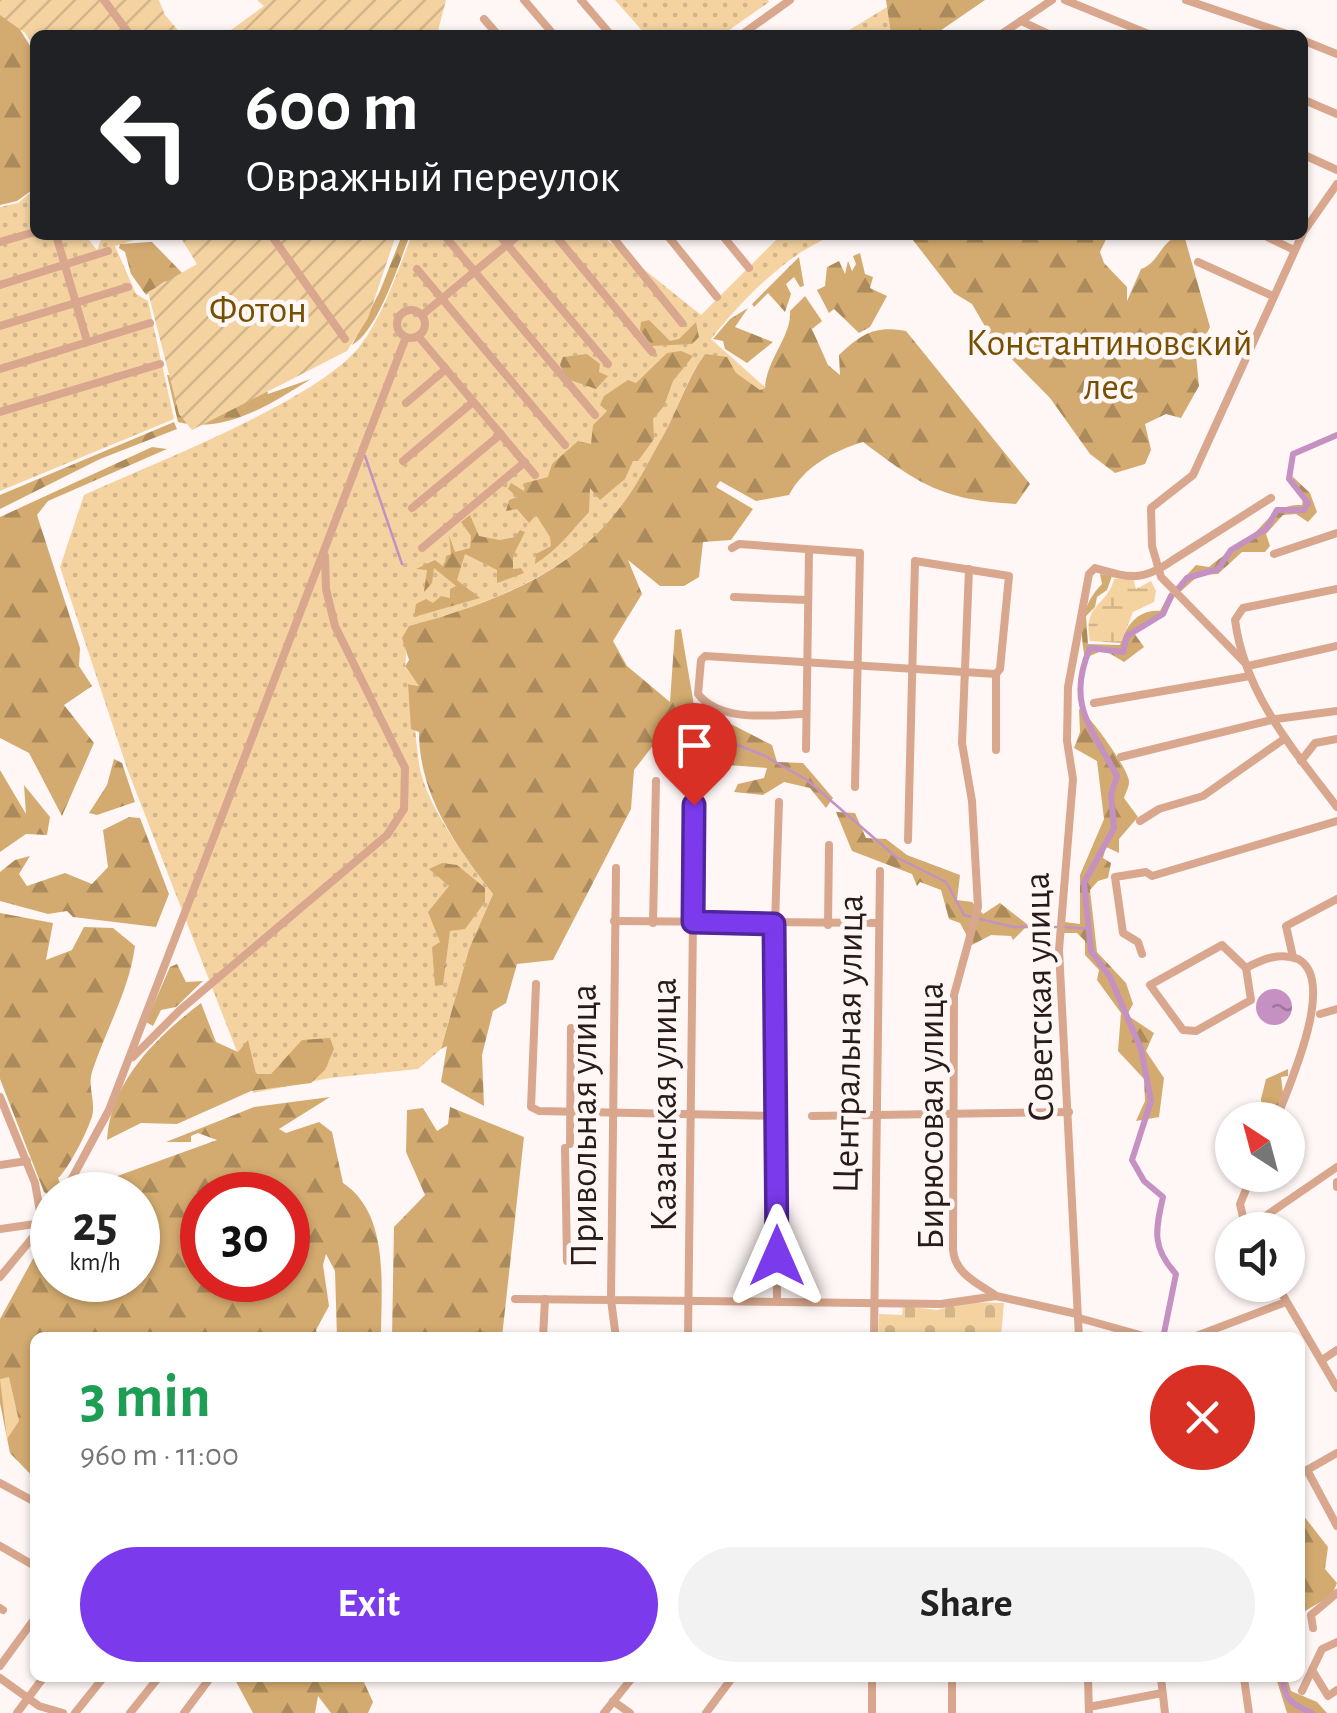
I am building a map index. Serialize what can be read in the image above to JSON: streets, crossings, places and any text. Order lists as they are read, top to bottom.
{
  "streets": {
    "street": [
      "Советская улица",
      "Центральная улица",
      "Казанская улица",
      "Бирюсовая улица",
      "Привольная улица"
    ]
  },
  "crossings": [
    ["Центральная улица", "Привольная улица"],
    ["Казанская улица", "Привольная улица"],
    ["Бирюсовая улица", "Привольная улица"]
  ],
  "parks": ["Фотон", "Константиновский лес"],
  "north": "top left",
  "page": {
    "turn": ["600 m", "Овражный переулок"],
    "speed": "25 km/h",
    "limit": "30",
    "heading": ["3 min", "960 m · 11:00"],
    "buttons": ["Exit", "Share"]
  }
}
